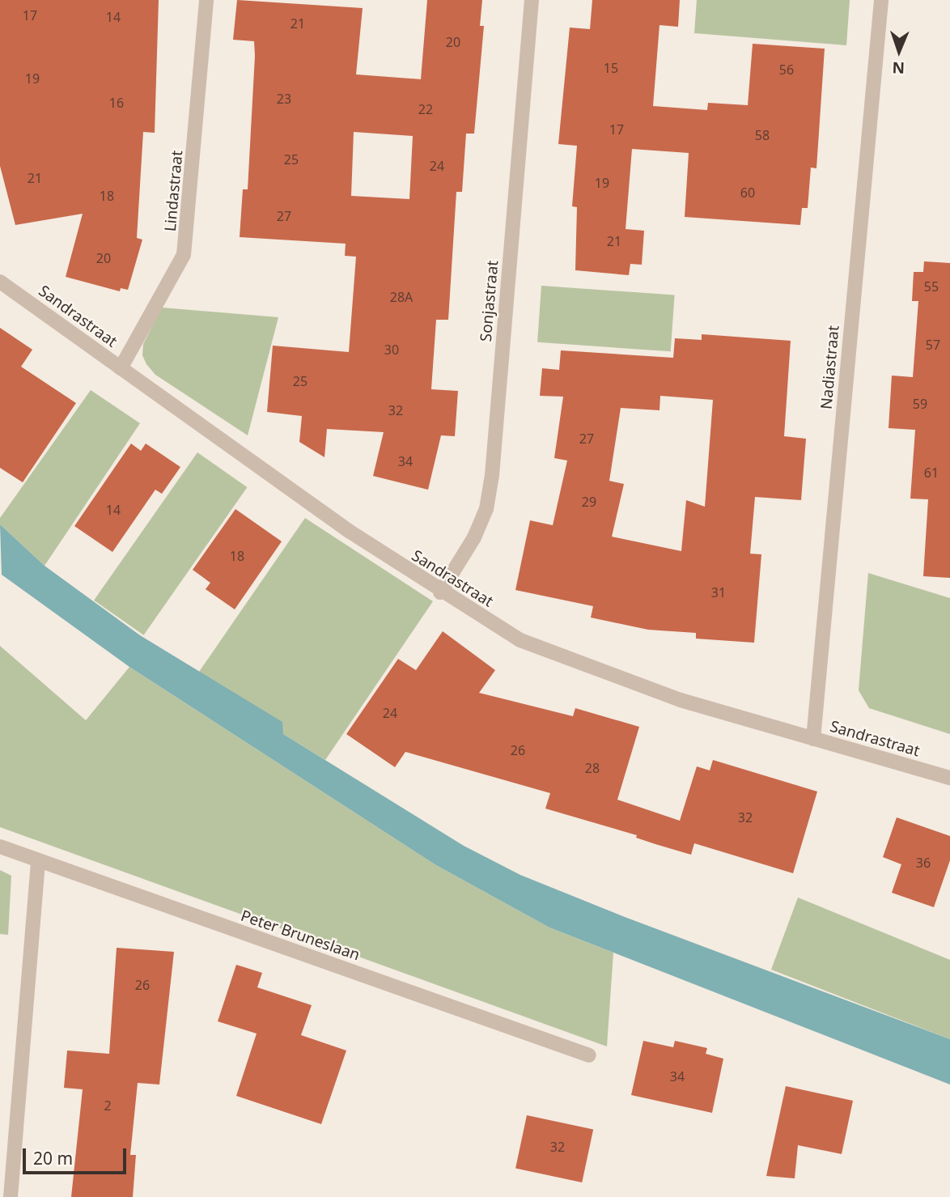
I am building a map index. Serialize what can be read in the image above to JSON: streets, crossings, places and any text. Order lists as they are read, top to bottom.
{
  "streets": {
    "street": [
      "Lindastraat",
      "Sonjastraat",
      "Sandrastraat",
      "Nadiastraat",
      "Peter Bruneslaan"
    ]
  },
  "crossings": [
    ["Lindastraat", "Sandrastraat"],
    ["Sonjastraat", "Sandrastraat"],
    ["Sandrastraat", "Nadiastraat"]
  ],
  "house_numbers": [
    "17",
    "14",
    "21",
    "20",
    "15",
    "56",
    "19",
    "23",
    "16",
    "22",
    "17",
    "58",
    "25",
    "24",
    "21",
    "19",
    "60",
    "18",
    "27",
    "21",
    "20",
    "55",
    "28A",
    "57",
    "30",
    "25",
    "59",
    "32",
    "27",
    "34",
    "61",
    "29",
    "14",
    "18",
    "31",
    "24",
    "26",
    "28",
    "32",
    "36",
    "26",
    "34",
    "2",
    "32"
  ],
  "scale_bar": "20 m",
  "north": "bottom"
}
